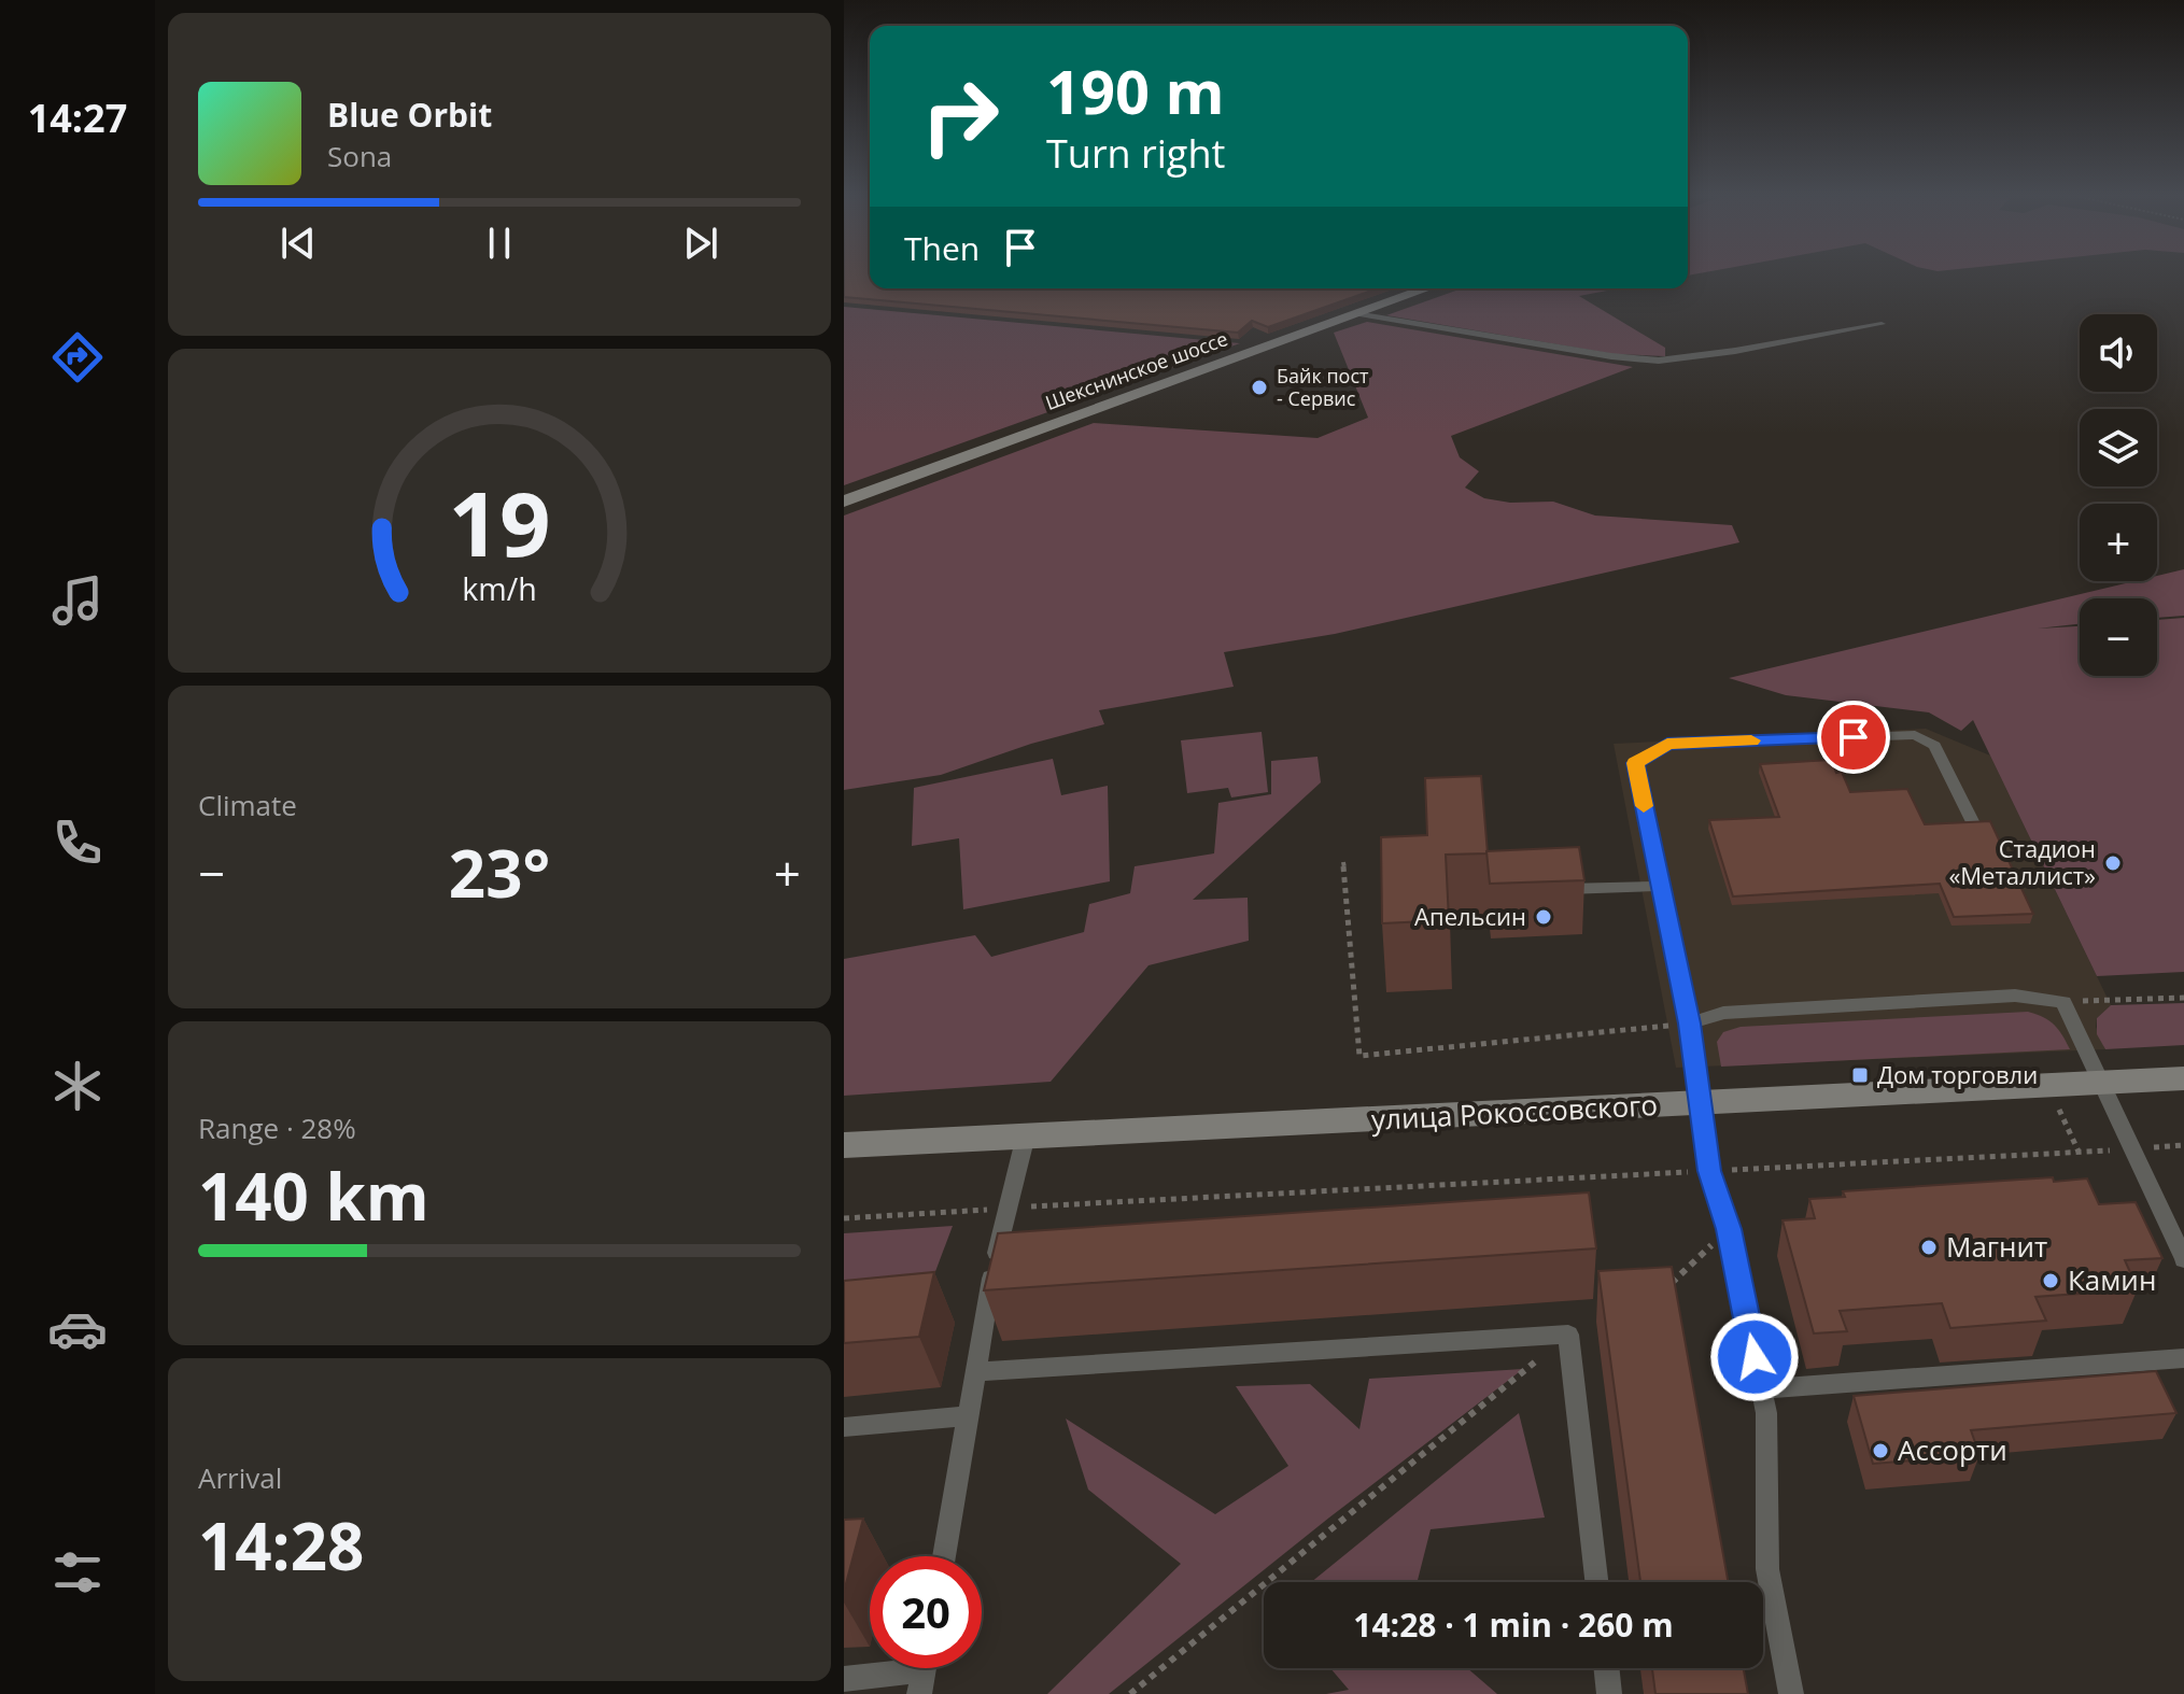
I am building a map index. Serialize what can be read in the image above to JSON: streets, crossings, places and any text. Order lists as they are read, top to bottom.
{
  "streets": {
    "main road": ["Шекснинское шоссе", "улица Рокоссовского"]
  },
  "places": {
    "other": [
      "Байк пост - Сервис",
      "Стадион «Металлист»",
      "Апельсин",
      "Магнит",
      "Камин",
      "Ассорти"
    ],
    "transit": ["Дом торговли"]
  },
  "page": {
    "tabs": "14:27",
    "turn": ["190 m", "Turn right"],
    "song": ["Blue Orbit", "Sona"],
    "then": "Then",
    "map_buttons": ["+", "−"],
    "tile": [
      "Climate",
      ["Range · 28%", "140 km"],
      ["Arrival", "14:28"]
    ],
    "heat": ["−", "23°", "+"],
    "limit": "20",
    "trip": "14:28 · 1 min · 260 m",
    "gauge": ["19", "km/h"]
  }
}
